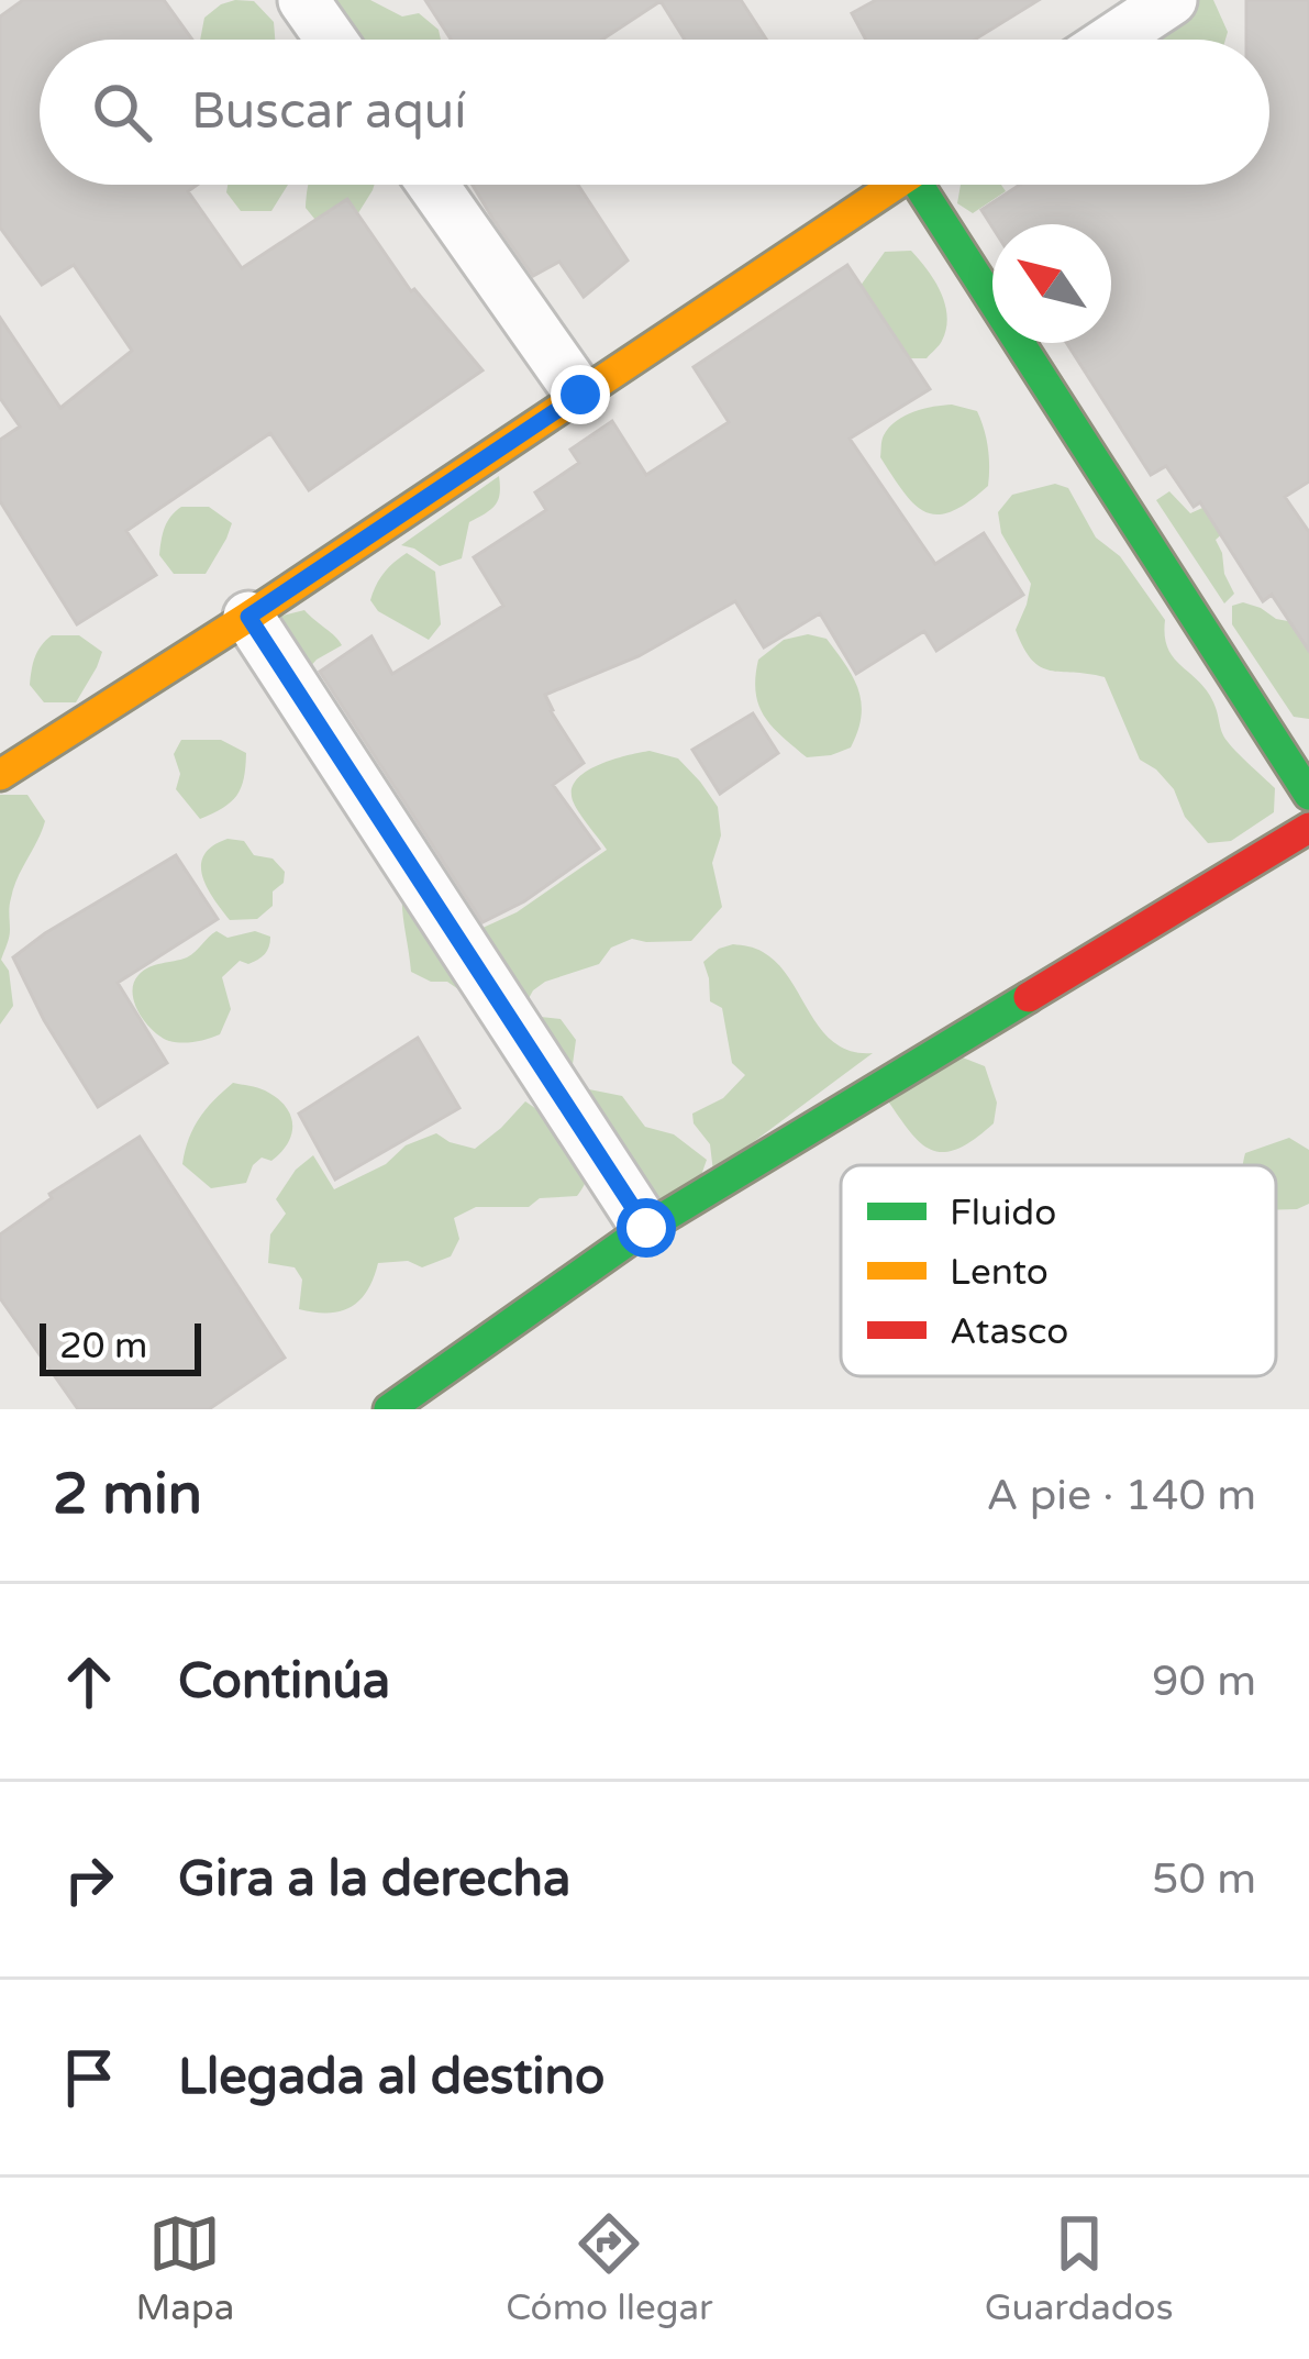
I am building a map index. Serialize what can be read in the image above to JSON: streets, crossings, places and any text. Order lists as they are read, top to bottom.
{
  "legend": ["Fluido", "Lento", "Atasco"],
  "scale_bar": "20 m",
  "north": "top left",
  "page": {
    "search": "Buscar aquí",
    "scale": "20 m",
    "heading": ["2 min", "A pie · 140 m"],
    "list": [
      ["Continúa", "90 m"],
      ["Gira a la derecha", "50 m"],
      "Llegada al destino"
    ],
    "nav": ["Mapa", "Cómo llegar", "Guardados"]
  }
}
